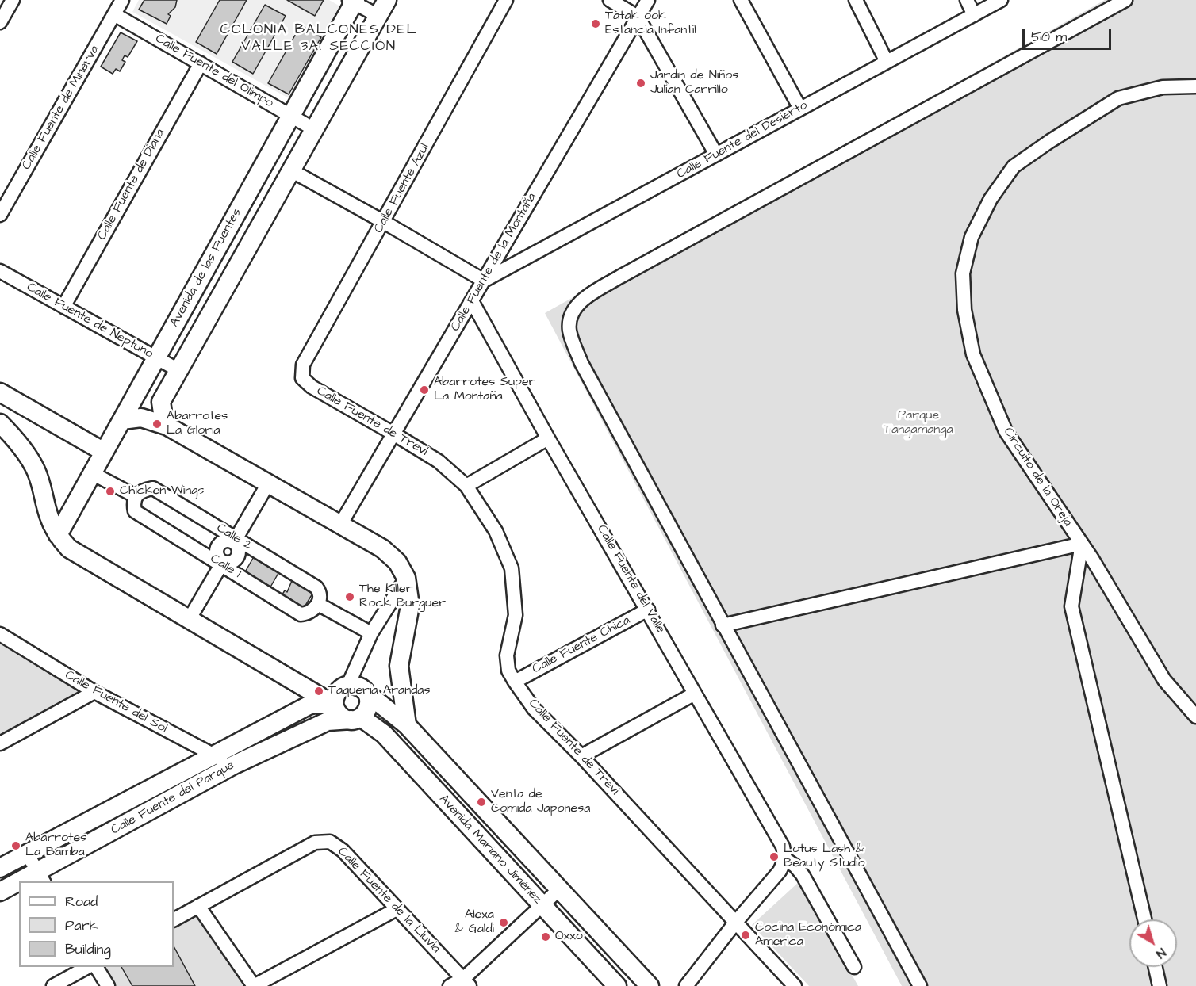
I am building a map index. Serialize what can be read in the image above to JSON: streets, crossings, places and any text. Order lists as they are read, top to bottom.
{
  "streets": {
    "street": [
      "Calle Fuente del Olimpo",
      "Calle Fuente de Minerva",
      "Calle Fuente del Desierto",
      "Calle Fuente de Diana",
      "Calle Fuente Azul",
      "Calle Fuente de la Montaña",
      "Avenida de las Fuentes",
      "Calle Fuente de Neptuno",
      "Calle Fuente de Trevi",
      "Circuito de la Oreja",
      "Calle 2",
      "Calle 1",
      "Calle Fuente del Valle",
      "Calle Fuente Chica",
      "Calle Fuente del Sol",
      "Calle Fuente del Parque",
      "Avenida Mariano Jiménez",
      "Calle Fuente de la Lluvia"
    ]
  },
  "crossings": [
    ["Calle Fuente del Olimpo", "Calle Fuente de Minerva"],
    ["Calle Fuente del Olimpo", "Calle Fuente de Diana"],
    ["Calle Fuente del Olimpo", "Avenida de las Fuentes"],
    ["Calle Fuente del Desierto", "Calle Fuente de la Montaña"],
    ["Calle Fuente de Diana", "Calle Fuente de Neptuno"],
    ["Calle Fuente Azul", "Calle Fuente de Trevi"],
    ["Calle Fuente de la Montaña", "Calle Fuente de Trevi"],
    ["Calle Fuente de la Montaña", "Calle Fuente del Valle"],
    ["Avenida de las Fuentes", "Calle Fuente de Neptuno"],
    ["Avenida de las Fuentes", "Avenida Mariano Jiménez"],
    ["Calle Fuente de Trevi", "Calle Fuente Chica"],
    ["Calle 2", "Calle 1"],
    ["Calle Fuente del Valle", "Calle Fuente Chica"],
    ["Calle Fuente del Sol", "Calle Fuente del Parque"],
    ["Calle Fuente del Parque", "Avenida Mariano Jiménez"]
  ],
  "districts": ["COLONIA BALCONES DEL VALLE 3A. SECCIÓN"],
  "parks": ["Parque Tangamanga"],
  "places": [
    "Tatak ook Estancia Infantil",
    "Jardin de Niños Julian Carrillo",
    "Abarrotes Super La Montaña",
    "Abarrotes La Gloria",
    "Chicken Wings",
    "The Killer Rock Burguer",
    "Taqueria Arandas",
    "Venta de Comida Japonesa",
    "Abarrotes La Bamba",
    "Lotus Lash & Beauty Studio",
    "Alexa & Galdi",
    "Cocina Económica America",
    "Oxxo"
  ],
  "legend": ["Road", "Park", "Building"],
  "scale_bar": "50 m",
  "north": "bottom right"
}
